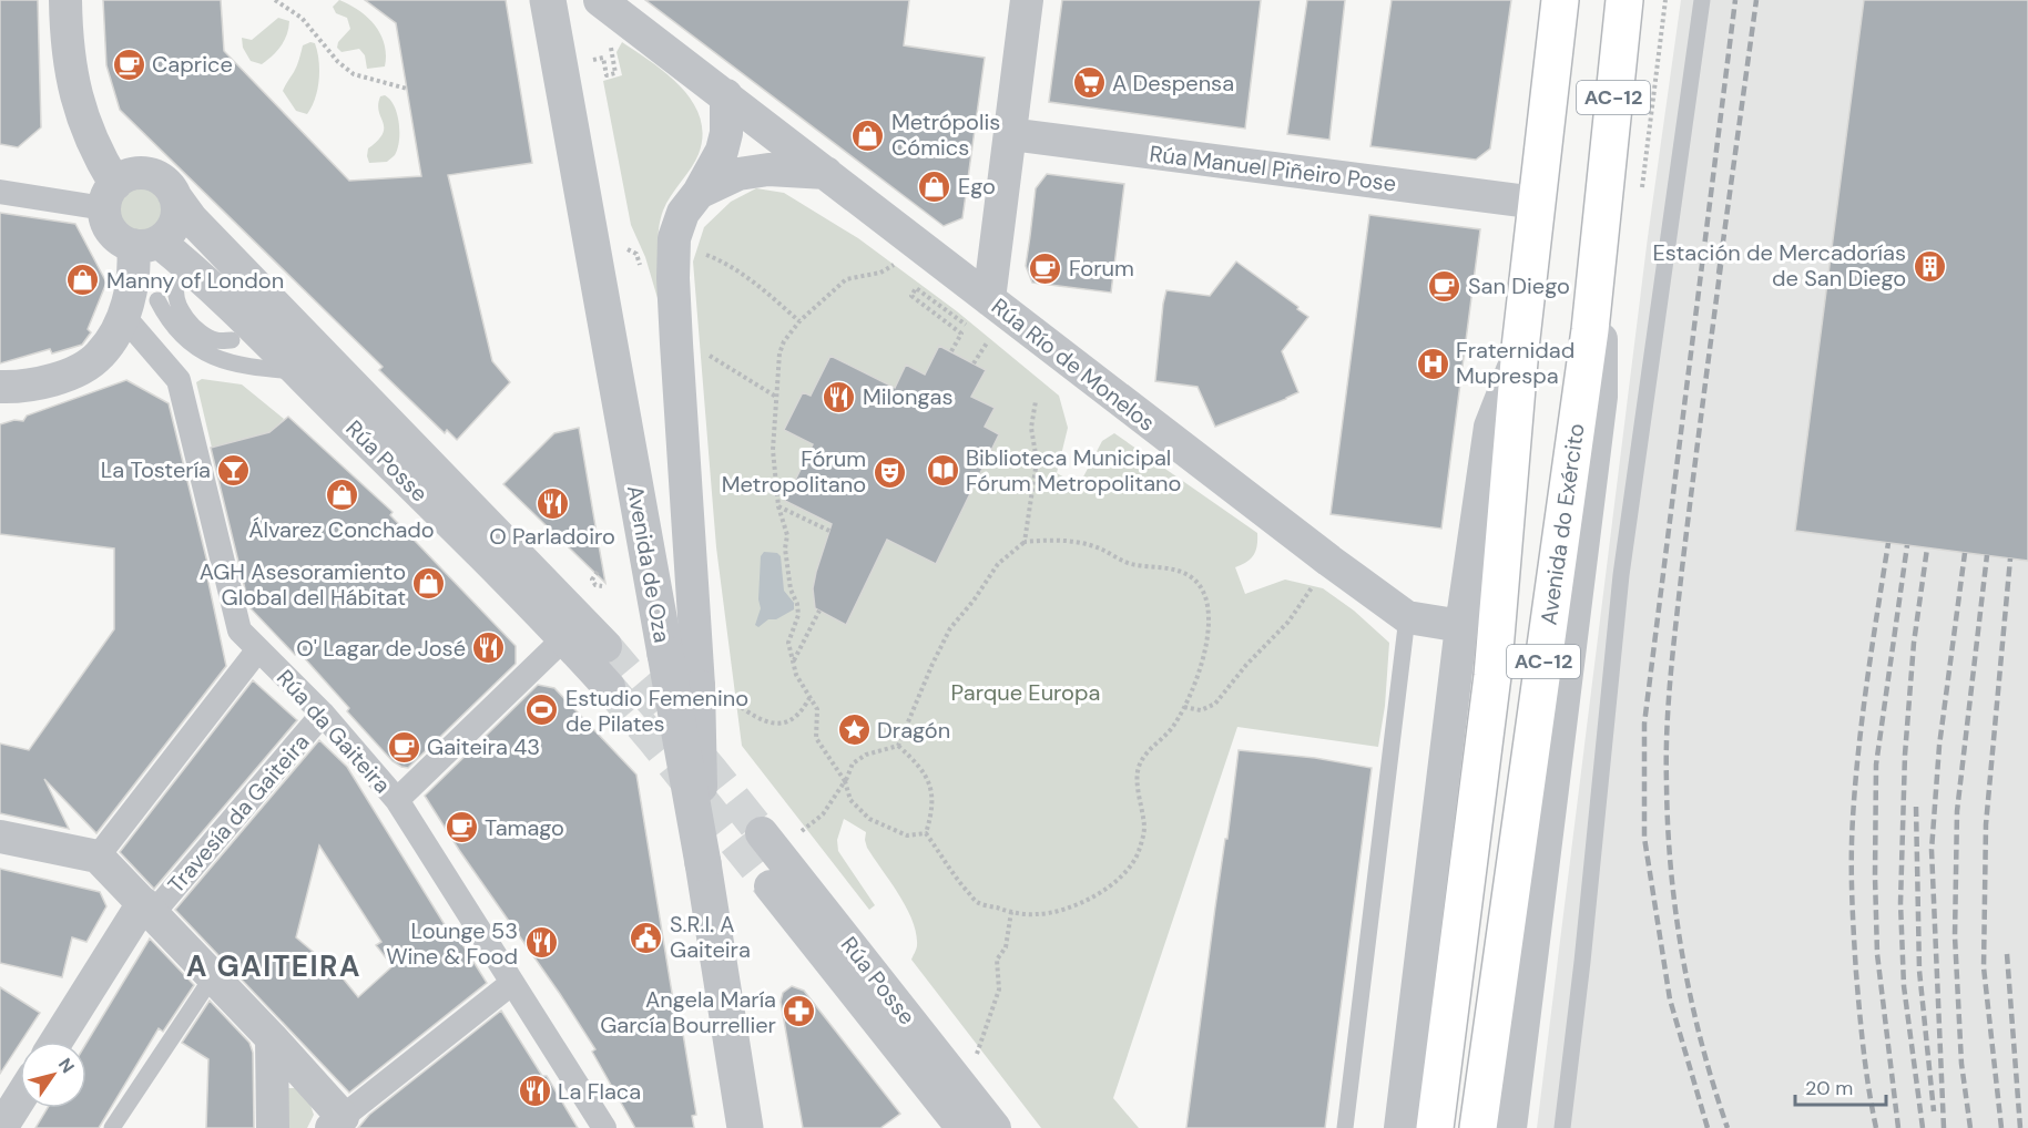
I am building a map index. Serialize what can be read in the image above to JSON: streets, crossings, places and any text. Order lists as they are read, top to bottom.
{
  "streets": {
    "main road": ["AC-12", "Avenida do Exército"],
    "street": [
      "Rúa Manuel Piñeiro Pose",
      "Rúa Río de Monelos",
      "Rúa Posse",
      "Avenida de Oza",
      "Rúa da Gaiteira",
      "Travesía da Gaiteira"
    ]
  },
  "crossings": [
    ["AC-12", "Rúa Manuel Piñeiro Pose"],
    ["Rúa da Gaiteira", "Travesía da Gaiteira"]
  ],
  "districts": ["A GAITEIRA"],
  "parks": ["Parque Europa"],
  "places": {
    "cafe": [
      "Caprice",
      "Forum",
      "San Diego",
      "Gaiteira 43",
      "Tamago"
    ],
    "supermarket": ["A Despensa"],
    "shop": [
      "Metrópolis Cómics",
      "Ego",
      "Manny of London",
      "Álvarez Conchado",
      "AGH Asesoramiento Global del Hábitat"
    ],
    "building": ["Estación de Mercadorías de San Diego"],
    "hospital": ["Fraternidad Muprespa"],
    "restaurant": [
      "Milongas",
      "O Parladoiro",
      "O' Lagar de José",
      "Lounge 53 Wine & Food",
      "La Flaca"
    ],
    "bar": ["La Tostería"],
    "library": ["Biblioteca Municipal Fórum Metropolitano"],
    "theatre": ["Fórum Metropolitano"],
    "sports": ["Estudio Femenino de Pilates"],
    "place": ["Dragón"],
    "public building": ["S.R.I. A Gaiteira"],
    "pharmacy": ["Angela María García Bourrellier"]
  },
  "scale_bar": "20 m",
  "north": "top right"
}
